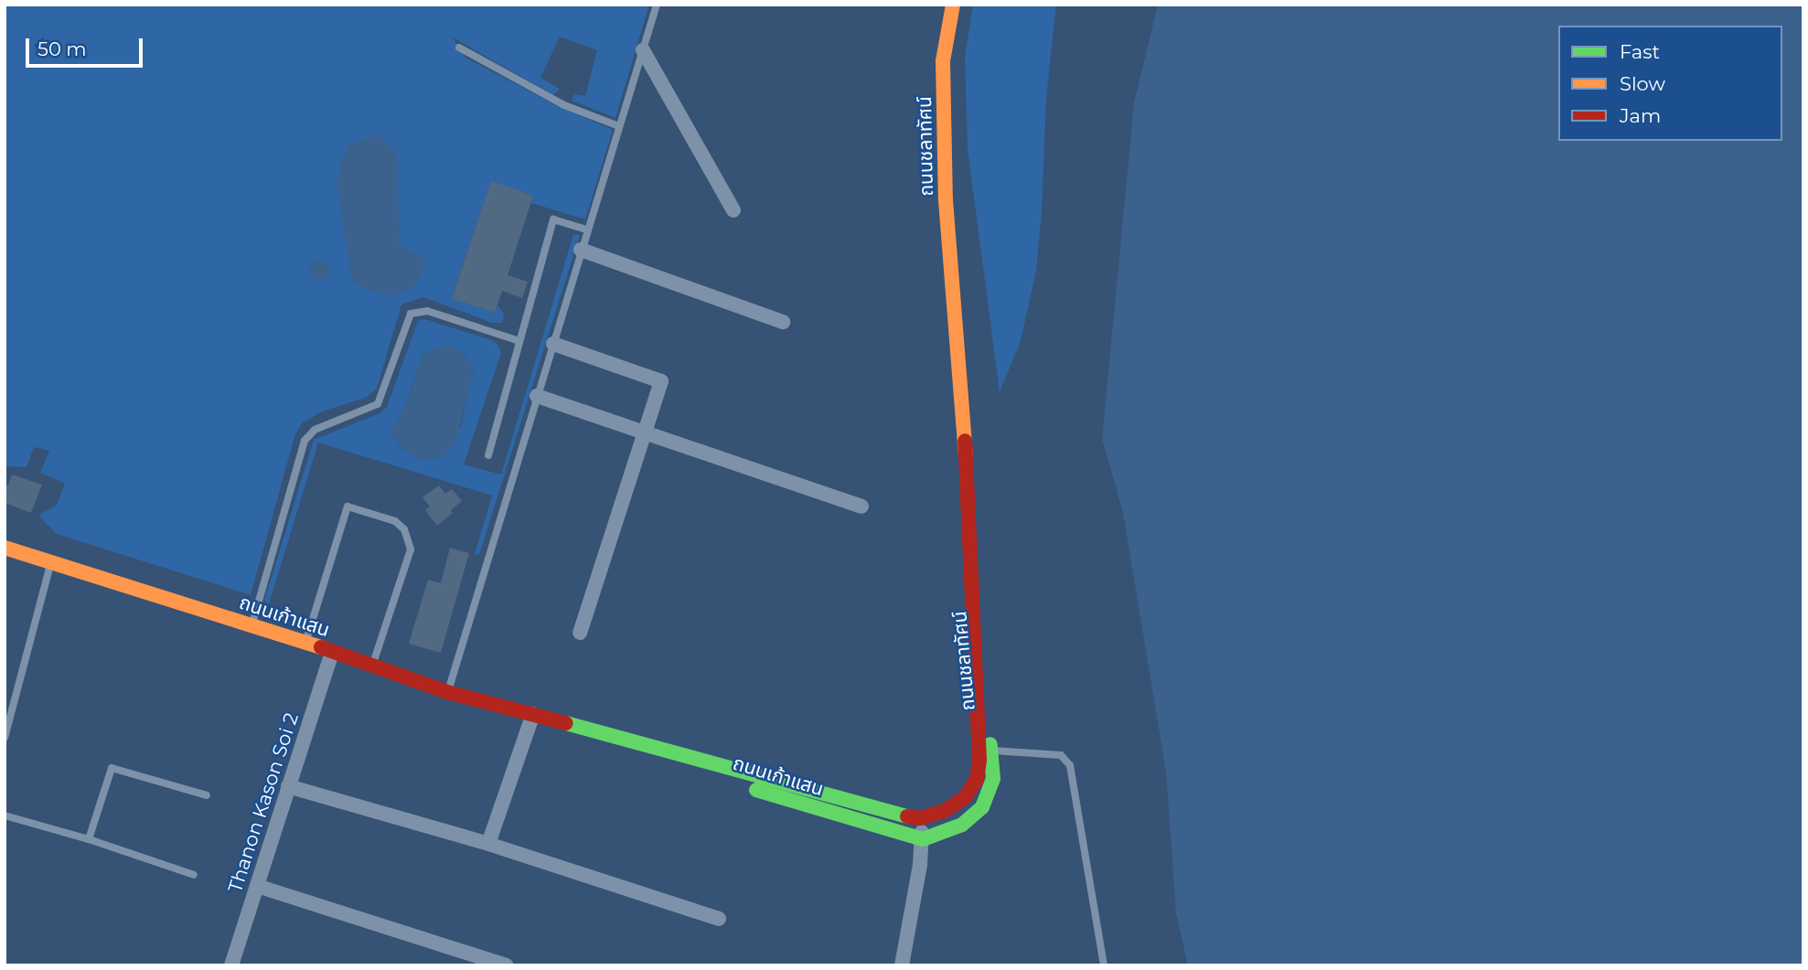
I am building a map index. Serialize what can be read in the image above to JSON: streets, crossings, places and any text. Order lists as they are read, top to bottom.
{
  "streets": {
    "main road": ["ถนนชลาทัศน์", "ถนนเก้าแสน"],
    "street": ["Thanon Kason Soi 2"]
  },
  "crossings": [
    ["ถนนชลาทัศน์", "ถนนเก้าแสน"],
    ["ถนนเก้าแสน", "Thanon Kason Soi 2"]
  ],
  "legend": ["Fast", "Slow", "Jam"],
  "scale_bar": "50 m"
}
